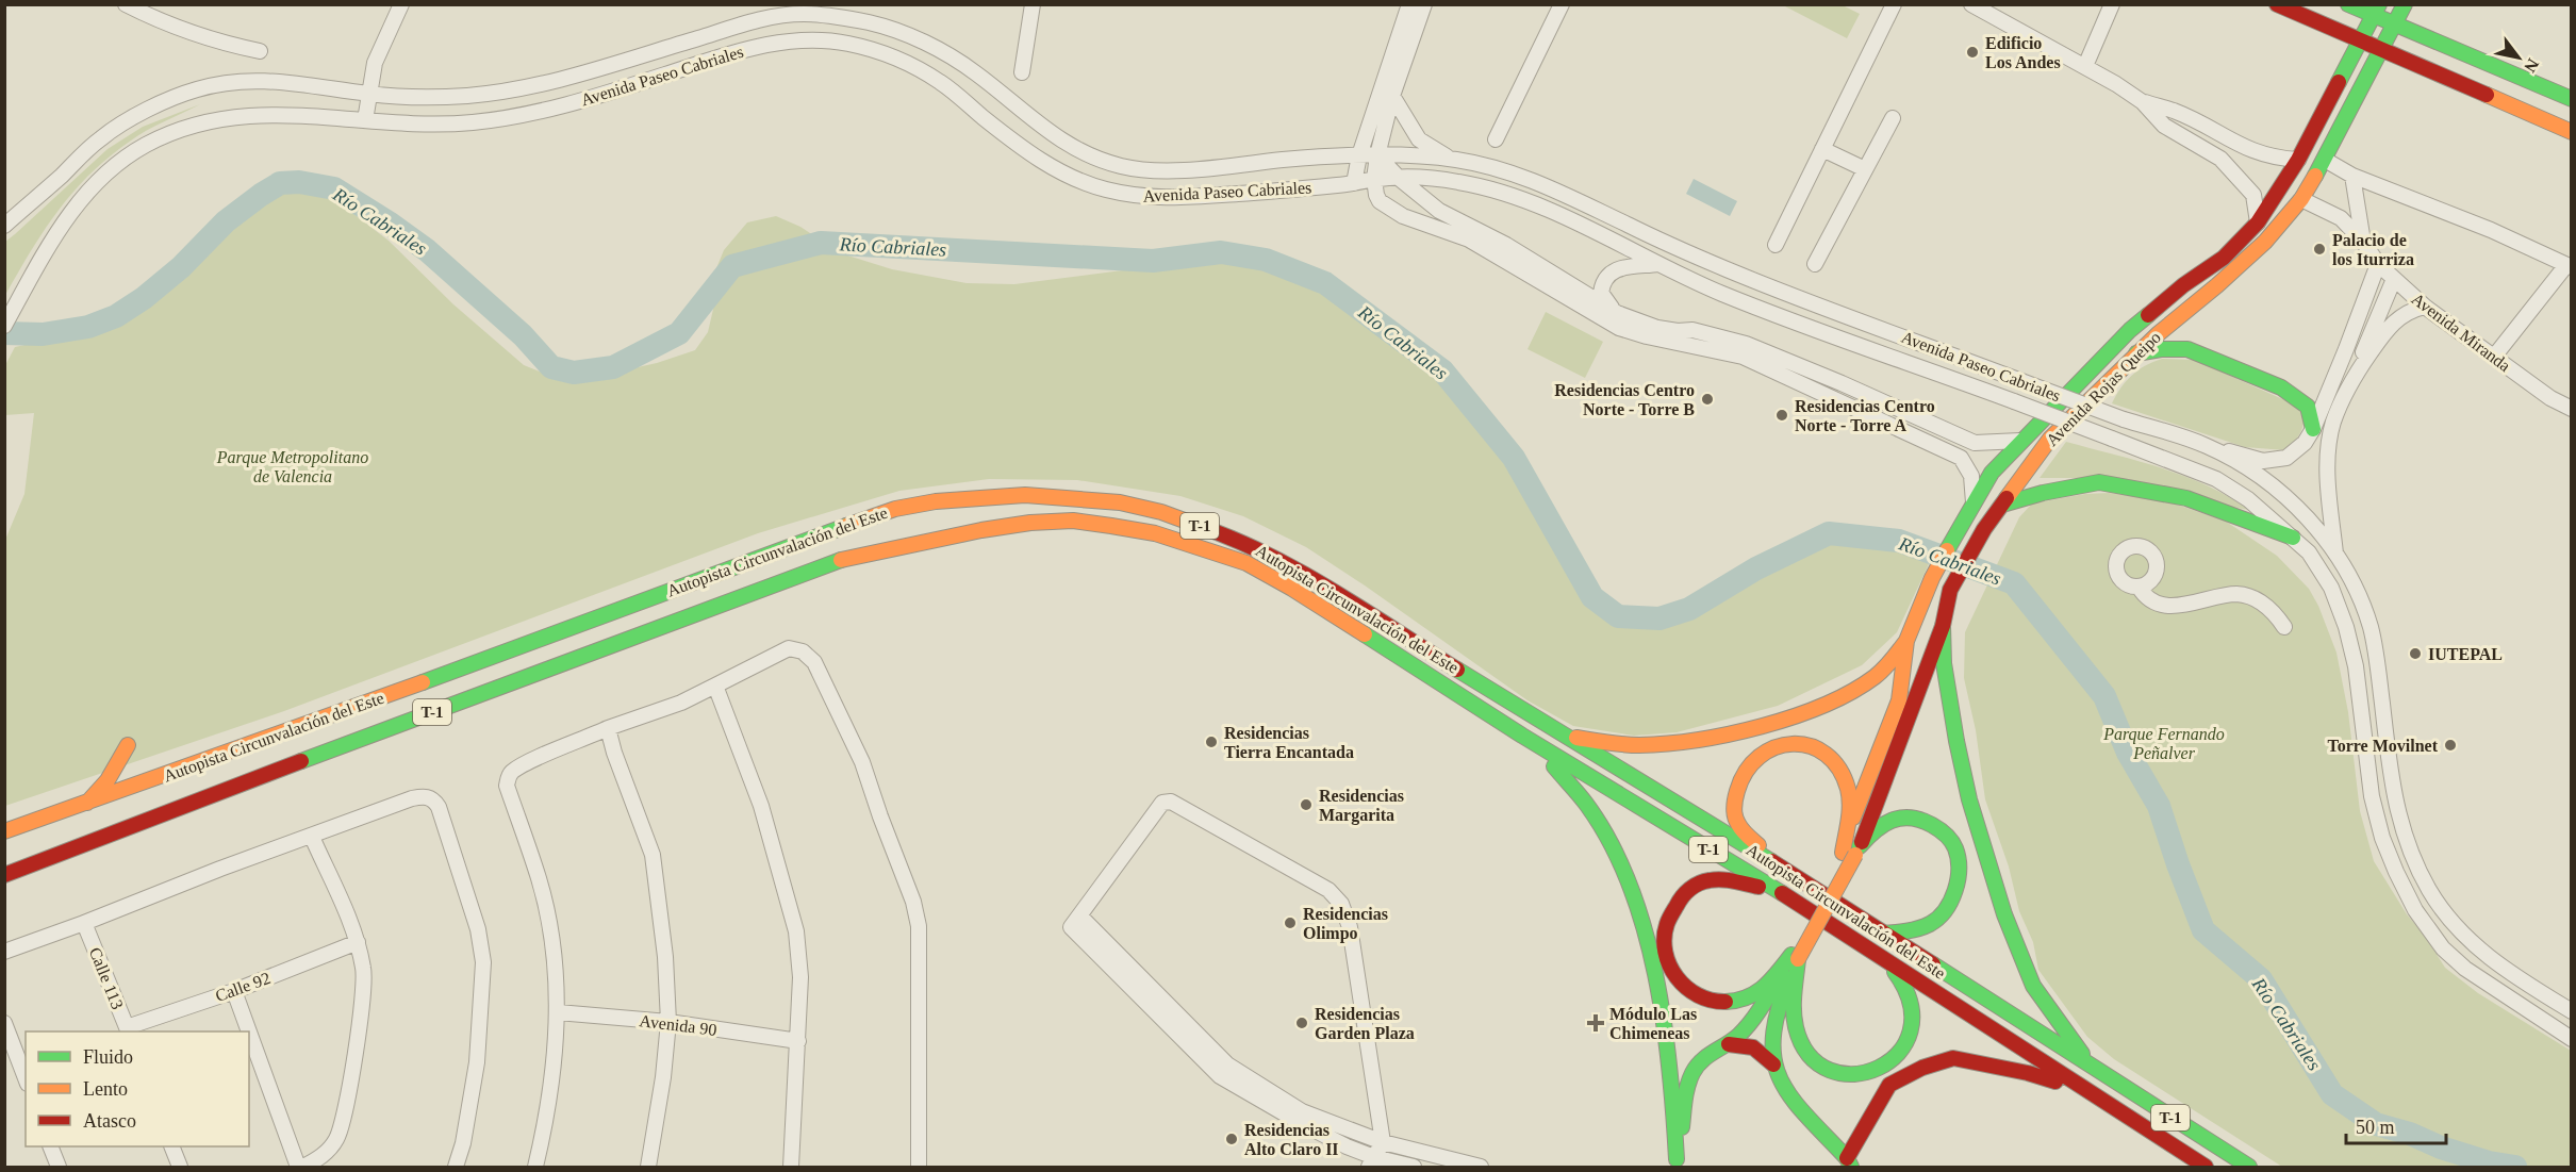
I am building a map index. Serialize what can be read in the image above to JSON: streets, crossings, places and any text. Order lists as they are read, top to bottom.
{
  "streets": {
    "main road": ["Avenida Rojas Queipo", "T-1", "Autopista Circunvalación del Este"],
    "street": [
      "Avenida Paseo Cabriales",
      "Avenida Miranda",
      "Calle 113",
      "Calle 92",
      "Avenida 90"
    ]
  },
  "crossings": [
    ["Calle 113", "Calle 92"]
  ],
  "water": ["Río Cabriales"],
  "parks": ["Parque Metropolitano de Valencia", "Parque Fernando Peñalver"],
  "places": {
    "other": [
      "Edificio Los Andes",
      "Palacio de los Iturriza",
      "Residencias Centro Norte - Torre B",
      "Residencias Centro Norte - Torre A",
      "IUTEPAL",
      "Residencias Tierra Encantada",
      "Torre Movilnet",
      "Residencias Margarita",
      "Residencias Olimpo",
      "Residencias Garden Plaza",
      "Residencias Alto Claro II"
    ],
    "health": ["Módulo Las Chimeneas"]
  },
  "legend": ["Fluido", "Lento", "Atasco"],
  "scale_bar": "50 m",
  "north": "bottom right"
}
